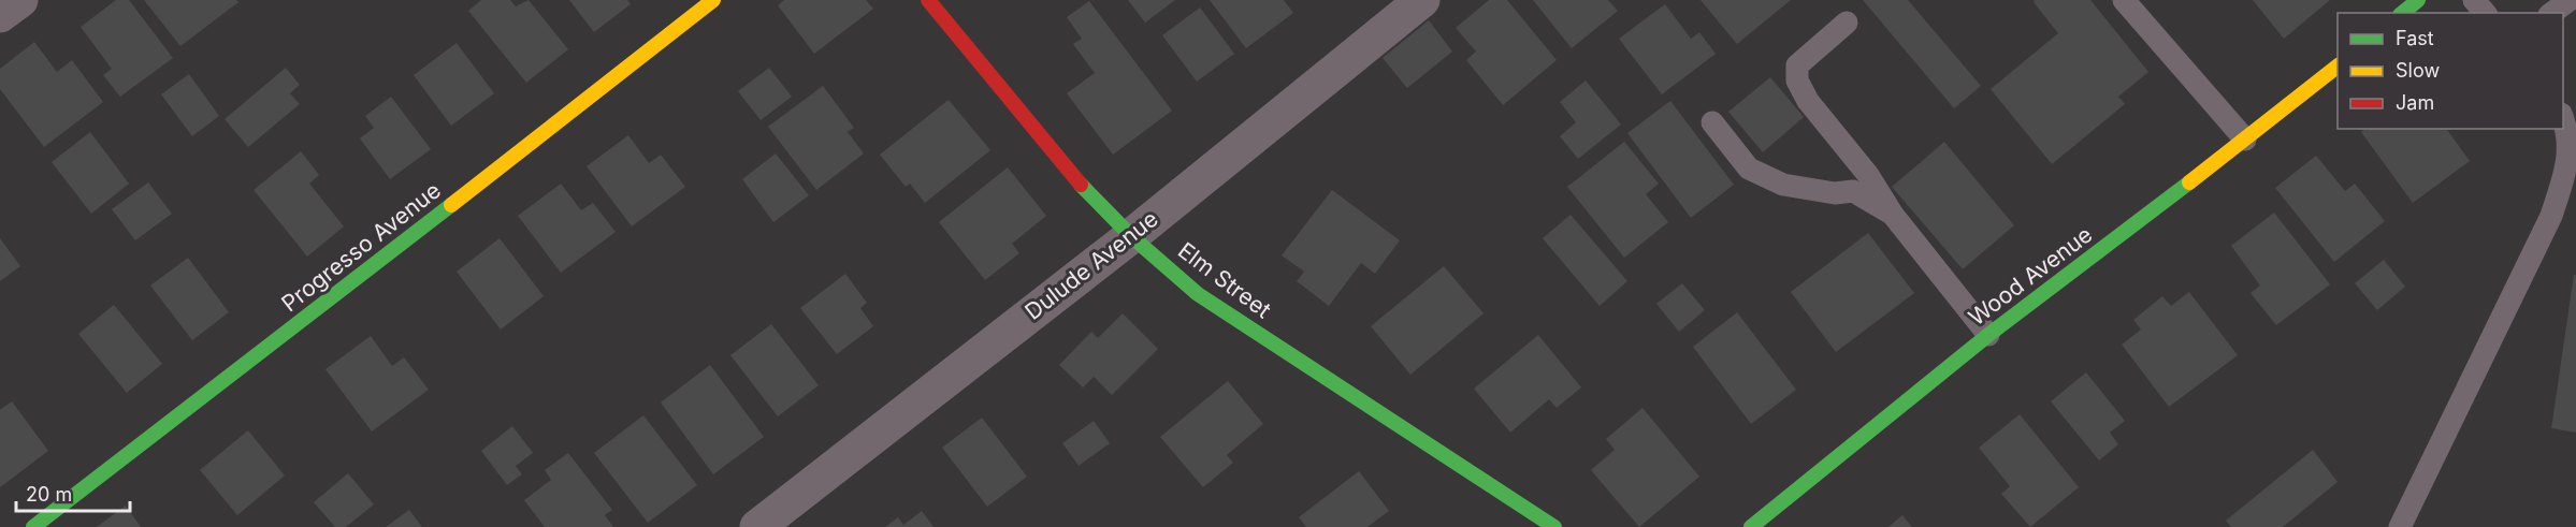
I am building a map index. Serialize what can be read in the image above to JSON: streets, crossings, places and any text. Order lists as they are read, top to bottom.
{
  "streets": {
    "street": [
      "Progresso Avenue",
      "Dulude Avenue",
      "Wood Avenue",
      "Elm Street"
    ]
  },
  "crossings": [
    ["Dulude Avenue", "Elm Street"]
  ],
  "legend": ["Fast", "Slow", "Jam"],
  "scale_bar": "20 m"
}
